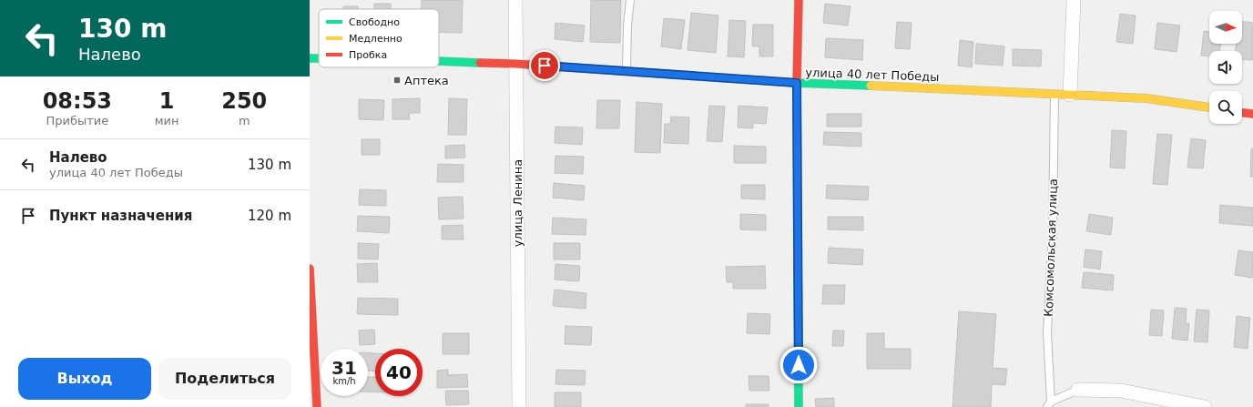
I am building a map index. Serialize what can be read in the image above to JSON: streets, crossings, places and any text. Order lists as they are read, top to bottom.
{
  "streets": {
    "main road": ["улица 40 лет Победы"],
    "street": ["улица Ленина"],
    "lane": ["Комсомольская улица"]
  },
  "crossings": [
    ["улица 40 лет Победы", "улица Ленина"],
    ["улица 40 лет Победы", "Комсомольская улица"]
  ],
  "places": {
    "transit": ["Аптека"]
  },
  "legend": ["Свободно", "Медленно", "Пробка"],
  "north": "right",
  "page": {
    "turn": ["130 m", "Налево"],
    "eta": [
      "08:53",
      "Прибытие",
      "1",
      "мин",
      "250",
      "m"
    ],
    "list": [
      {
        "name": "Налево",
        "note": "улица 40 лет Победы",
        "value": "130 m"
      },
      {
        "name": "Пункт назначения",
        "value": "120 m"
      }
    ],
    "speed": "31 km/h",
    "limit": "40",
    "buttons": ["Выход", "Поделиться"]
  }
}
